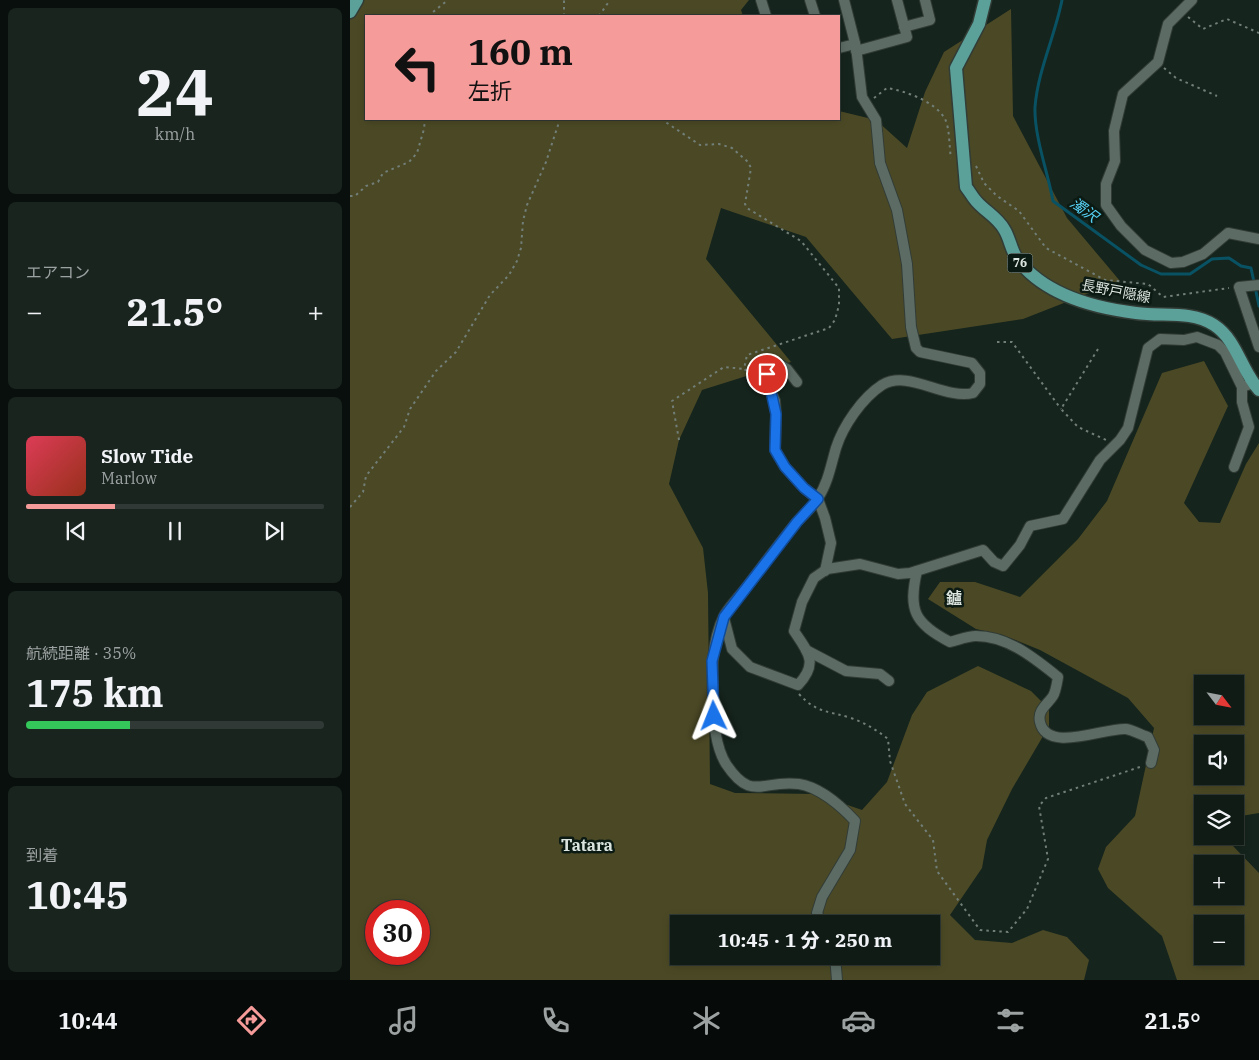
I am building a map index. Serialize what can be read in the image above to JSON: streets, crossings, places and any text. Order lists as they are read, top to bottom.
{
  "streets": {
    "main road": ["76", "長野戸隠線"]
  },
  "districts": ["鑪", "Tatara"],
  "water": ["濁沢"],
  "north": "bottom right",
  "page": {
    "tile": [
      ["24", "km/h"],
      "エアコン",
      ["航続距離 · 35%", "175 km"],
      ["到着", "10:45"]
    ],
    "turn": ["160 m", "左折"],
    "heat": ["−", "21.5°", "+"],
    "song": ["Slow Tide", "Marlow"],
    "map_buttons": ["+", "−"],
    "limit": "30",
    "trip": "10:45 · 1 分 · 250 m",
    "tabs": ["10:44", "21.5°"]
  }
}
